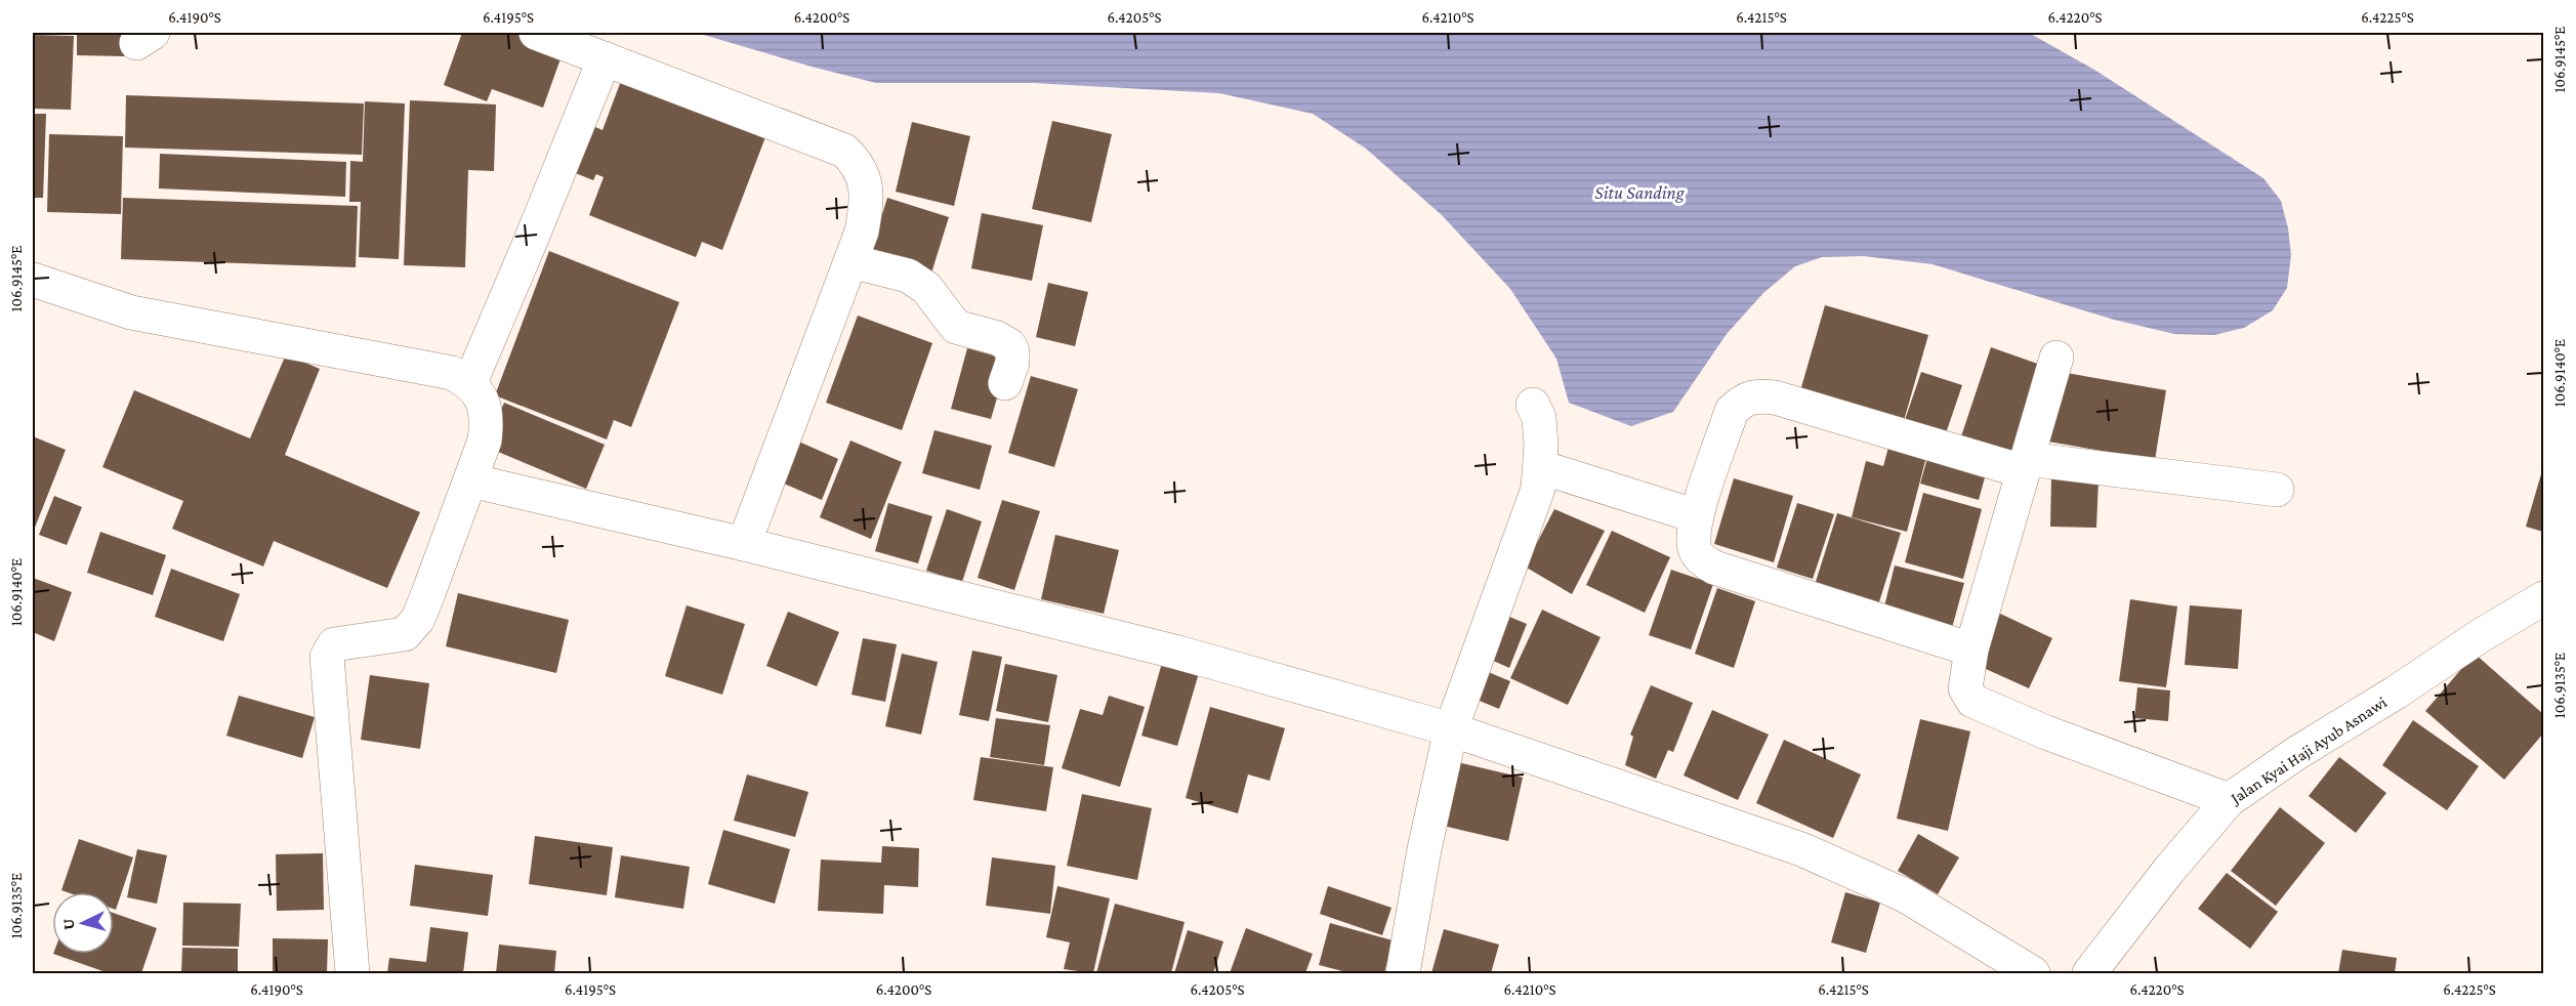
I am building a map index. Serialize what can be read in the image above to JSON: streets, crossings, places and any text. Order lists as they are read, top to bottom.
{
  "streets": {
    "street": ["Jalan Kyai Haji Ayub Asnawi"]
  },
  "water": ["Situ Sanding"],
  "north": "left",
  "coordinates": [
    "6.4190°S",
    "6.4195°S",
    "6.4200°S",
    "6.4205°S",
    "6.4210°S",
    "6.4215°S",
    "6.4220°S",
    "6.4225°S",
    "106.9145°E",
    "106.9140°E",
    "106.9135°E"
  ]
}
